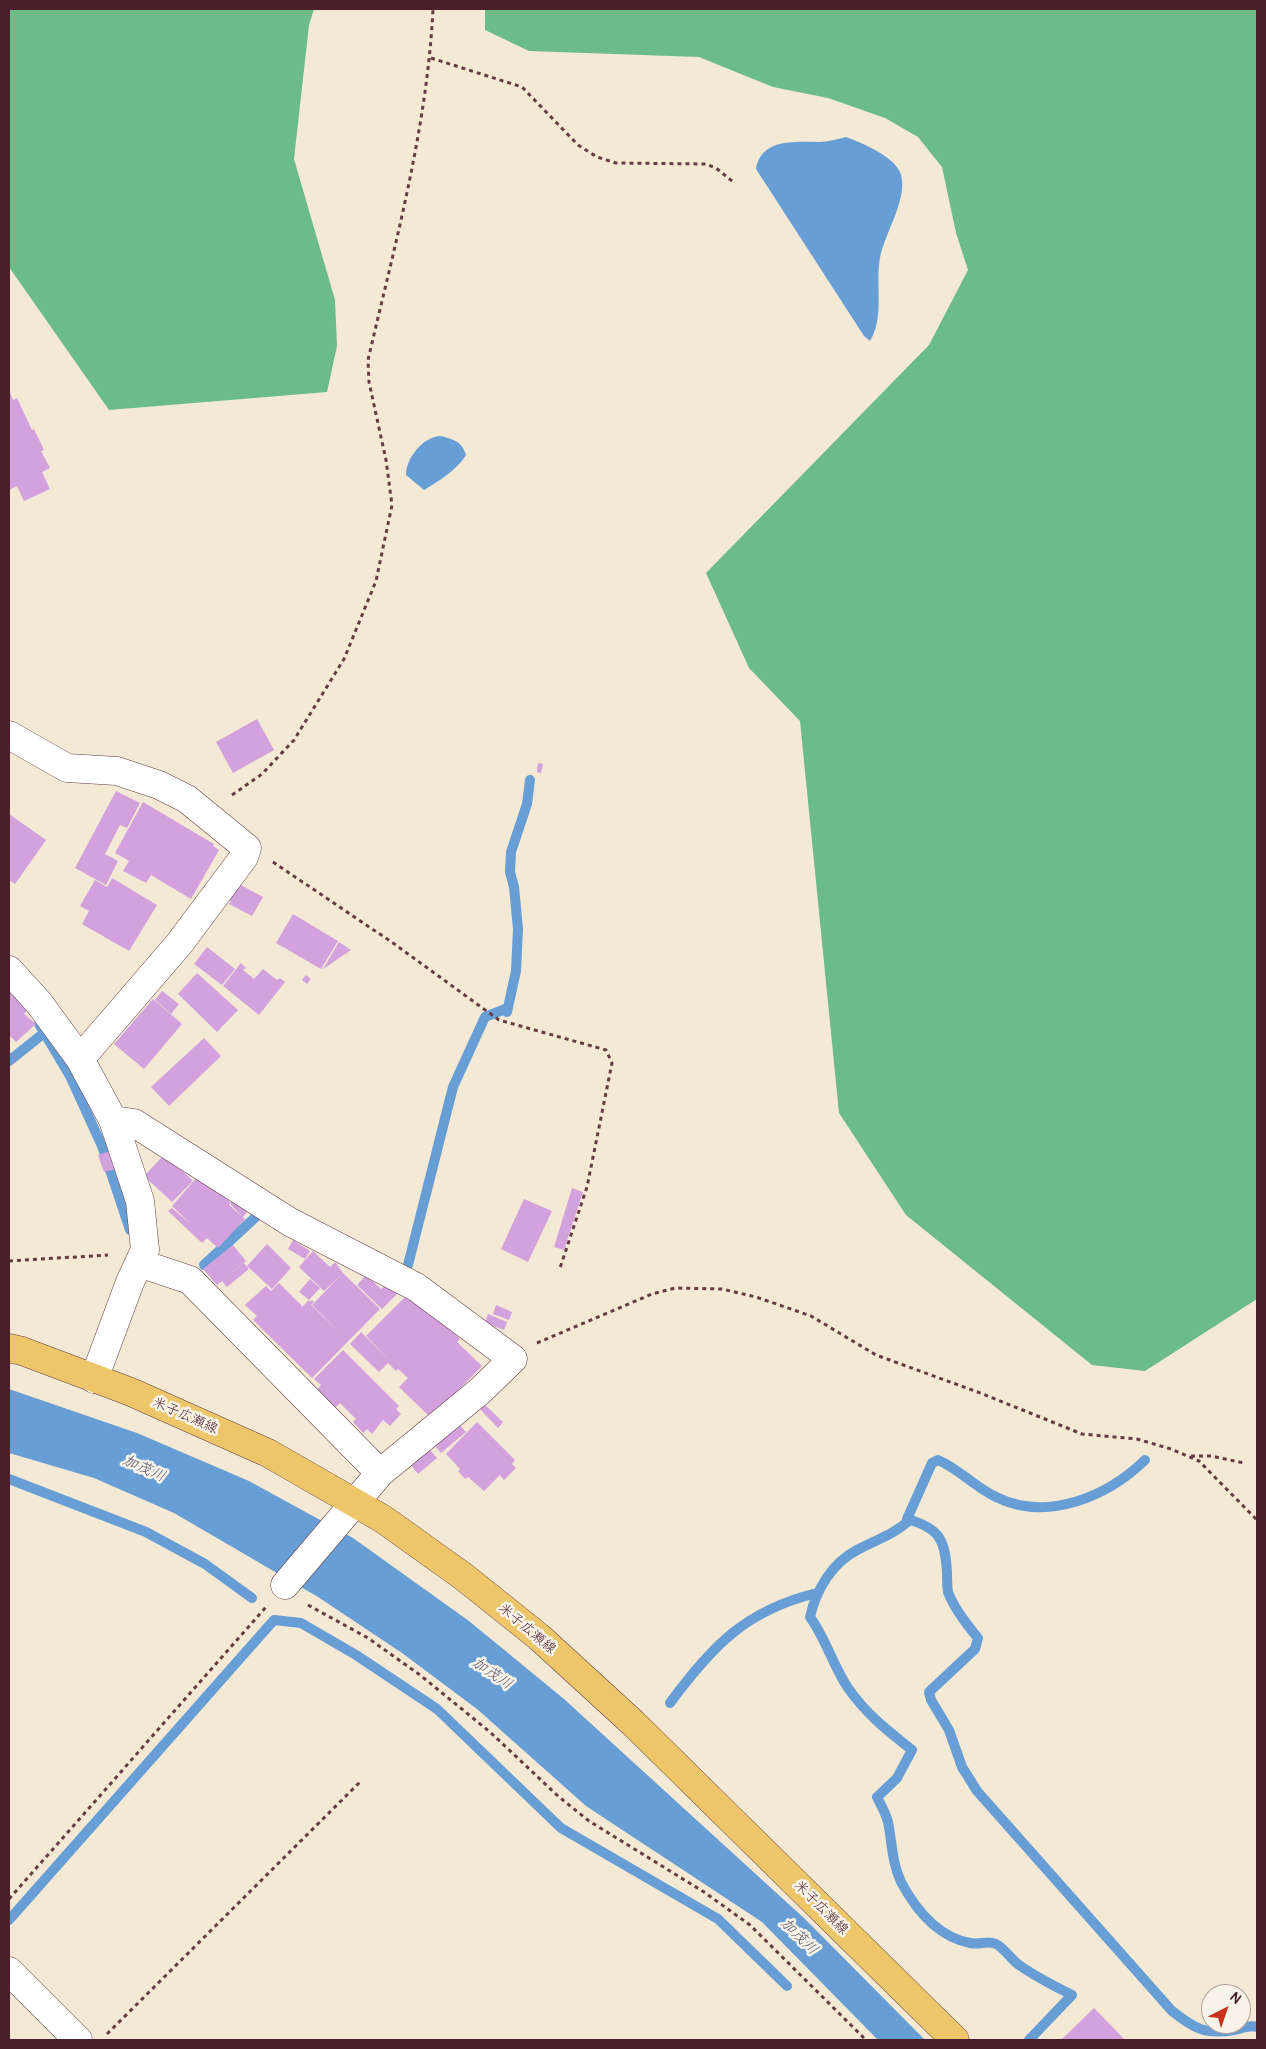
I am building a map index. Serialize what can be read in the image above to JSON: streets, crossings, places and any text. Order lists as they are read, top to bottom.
{
  "streets": {
    "main road": ["米子広瀬線"]
  },
  "water": ["加茂川"],
  "north": "top right"
}
